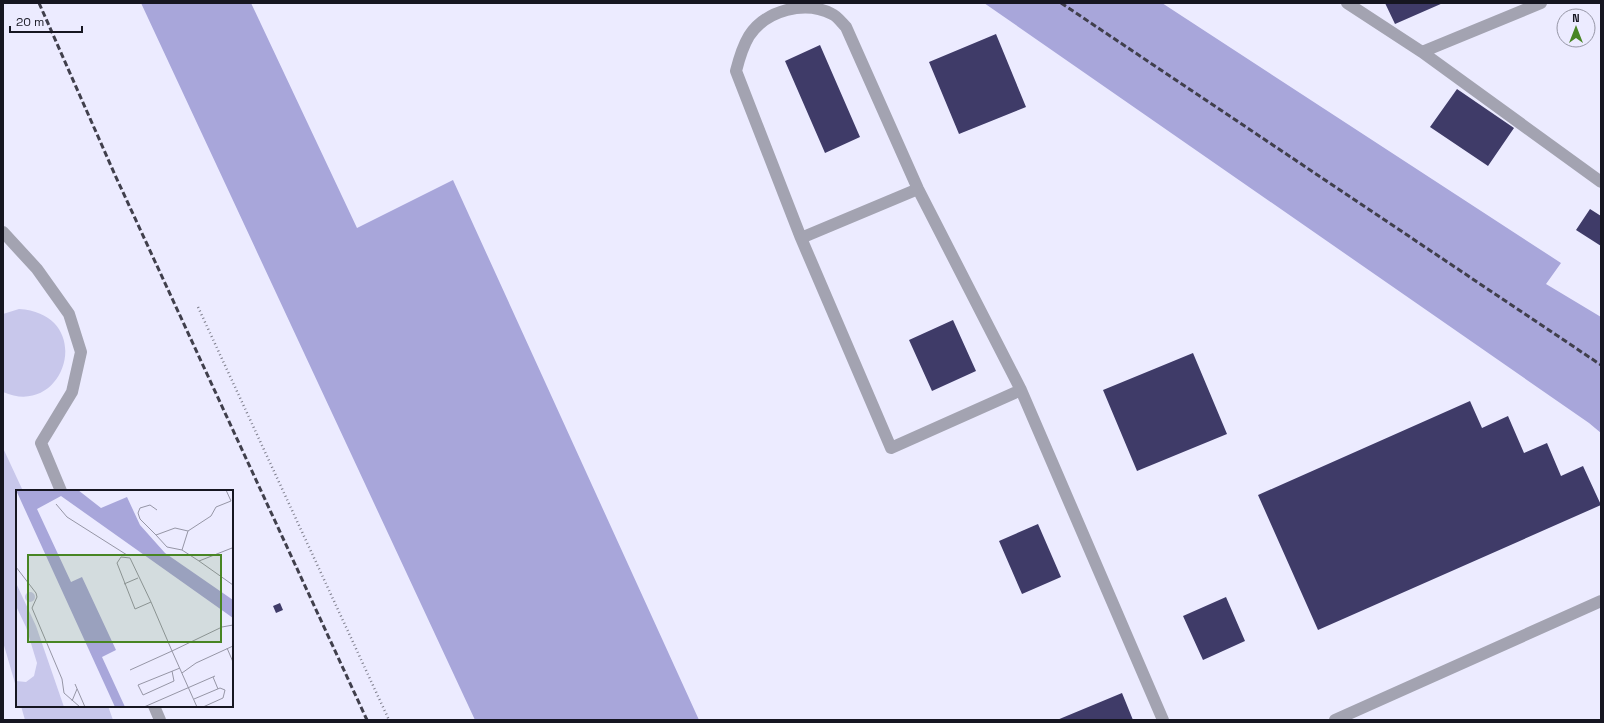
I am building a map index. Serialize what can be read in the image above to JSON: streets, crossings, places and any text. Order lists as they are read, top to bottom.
{
  "scale_bar": "20 m",
  "north": "top"
}
